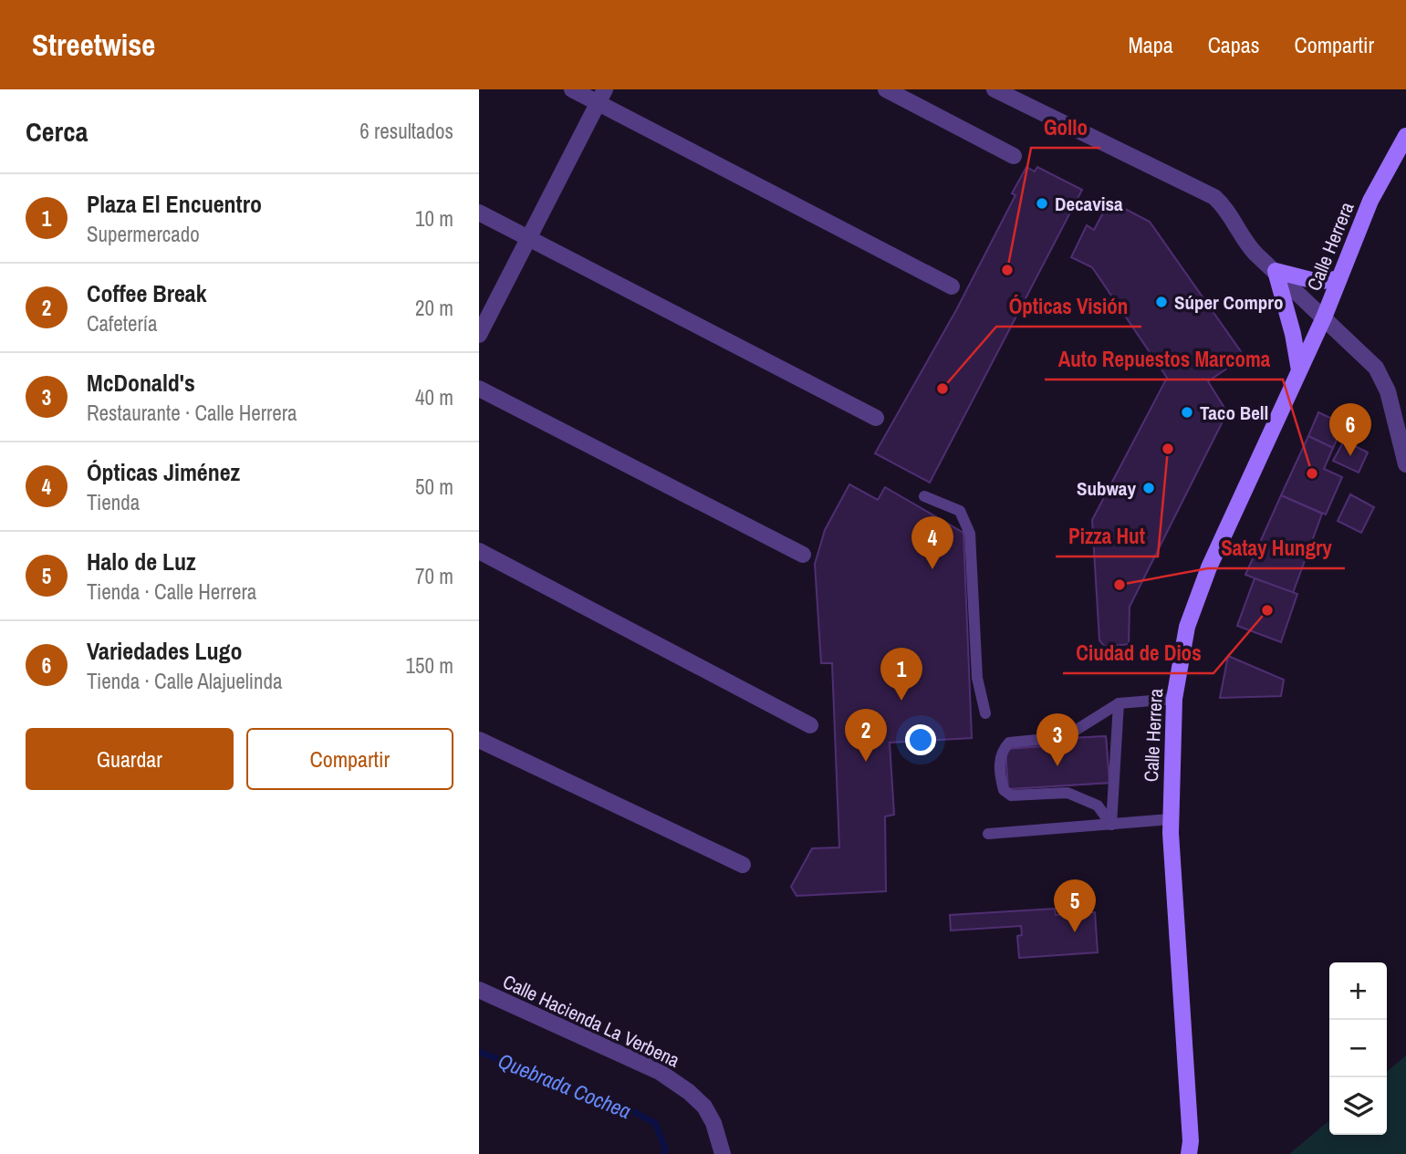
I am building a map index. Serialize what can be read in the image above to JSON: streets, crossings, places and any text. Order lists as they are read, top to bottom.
{
  "streets": {
    "street": ["Calle Herrera", "Calle Hacienda La Verbena"]
  },
  "water": ["Quebrada Cochea"],
  "places": [
    "Decavisa",
    "Gollo",
    "Súper Compro",
    "Ópticas Visión",
    "Taco Bell",
    "Pizza Hut",
    "Auto Repuestos Marcoma",
    "Subway",
    "Satay Hungry",
    "Ciudad de Dios"
  ],
  "page": {
    "header": "Streetwise",
    "nav": ["Mapa", "Capas", "Compartir"],
    "heading": ["Cerca", "6 resultados"],
    "list": [
      {
        "mark": "1",
        "name": "Plaza El Encuentro",
        "note": "Supermercado",
        "value": "10 m"
      },
      {
        "mark": "2",
        "name": "Coffee Break",
        "note": "Cafetería",
        "value": "20 m"
      },
      {
        "mark": "3",
        "name": "McDonald's",
        "note": "Restaurante · Calle Herrera",
        "value": "40 m"
      },
      {
        "mark": "4",
        "name": "Ópticas Jiménez",
        "note": "Tienda",
        "value": "50 m"
      },
      {
        "mark": "5",
        "name": "Halo de Luz",
        "note": "Tienda · Calle Herrera",
        "value": "70 m"
      },
      {
        "mark": "6",
        "name": "Variedades Lugo",
        "note": "Tienda · Calle Alajuelinda",
        "value": "150 m"
      }
    ],
    "pins": [
      "6",
      "4",
      "1",
      "2",
      "3",
      "5"
    ],
    "buttons": ["Guardar", "Compartir"],
    "map_buttons": ["+", "−"]
  }
}
